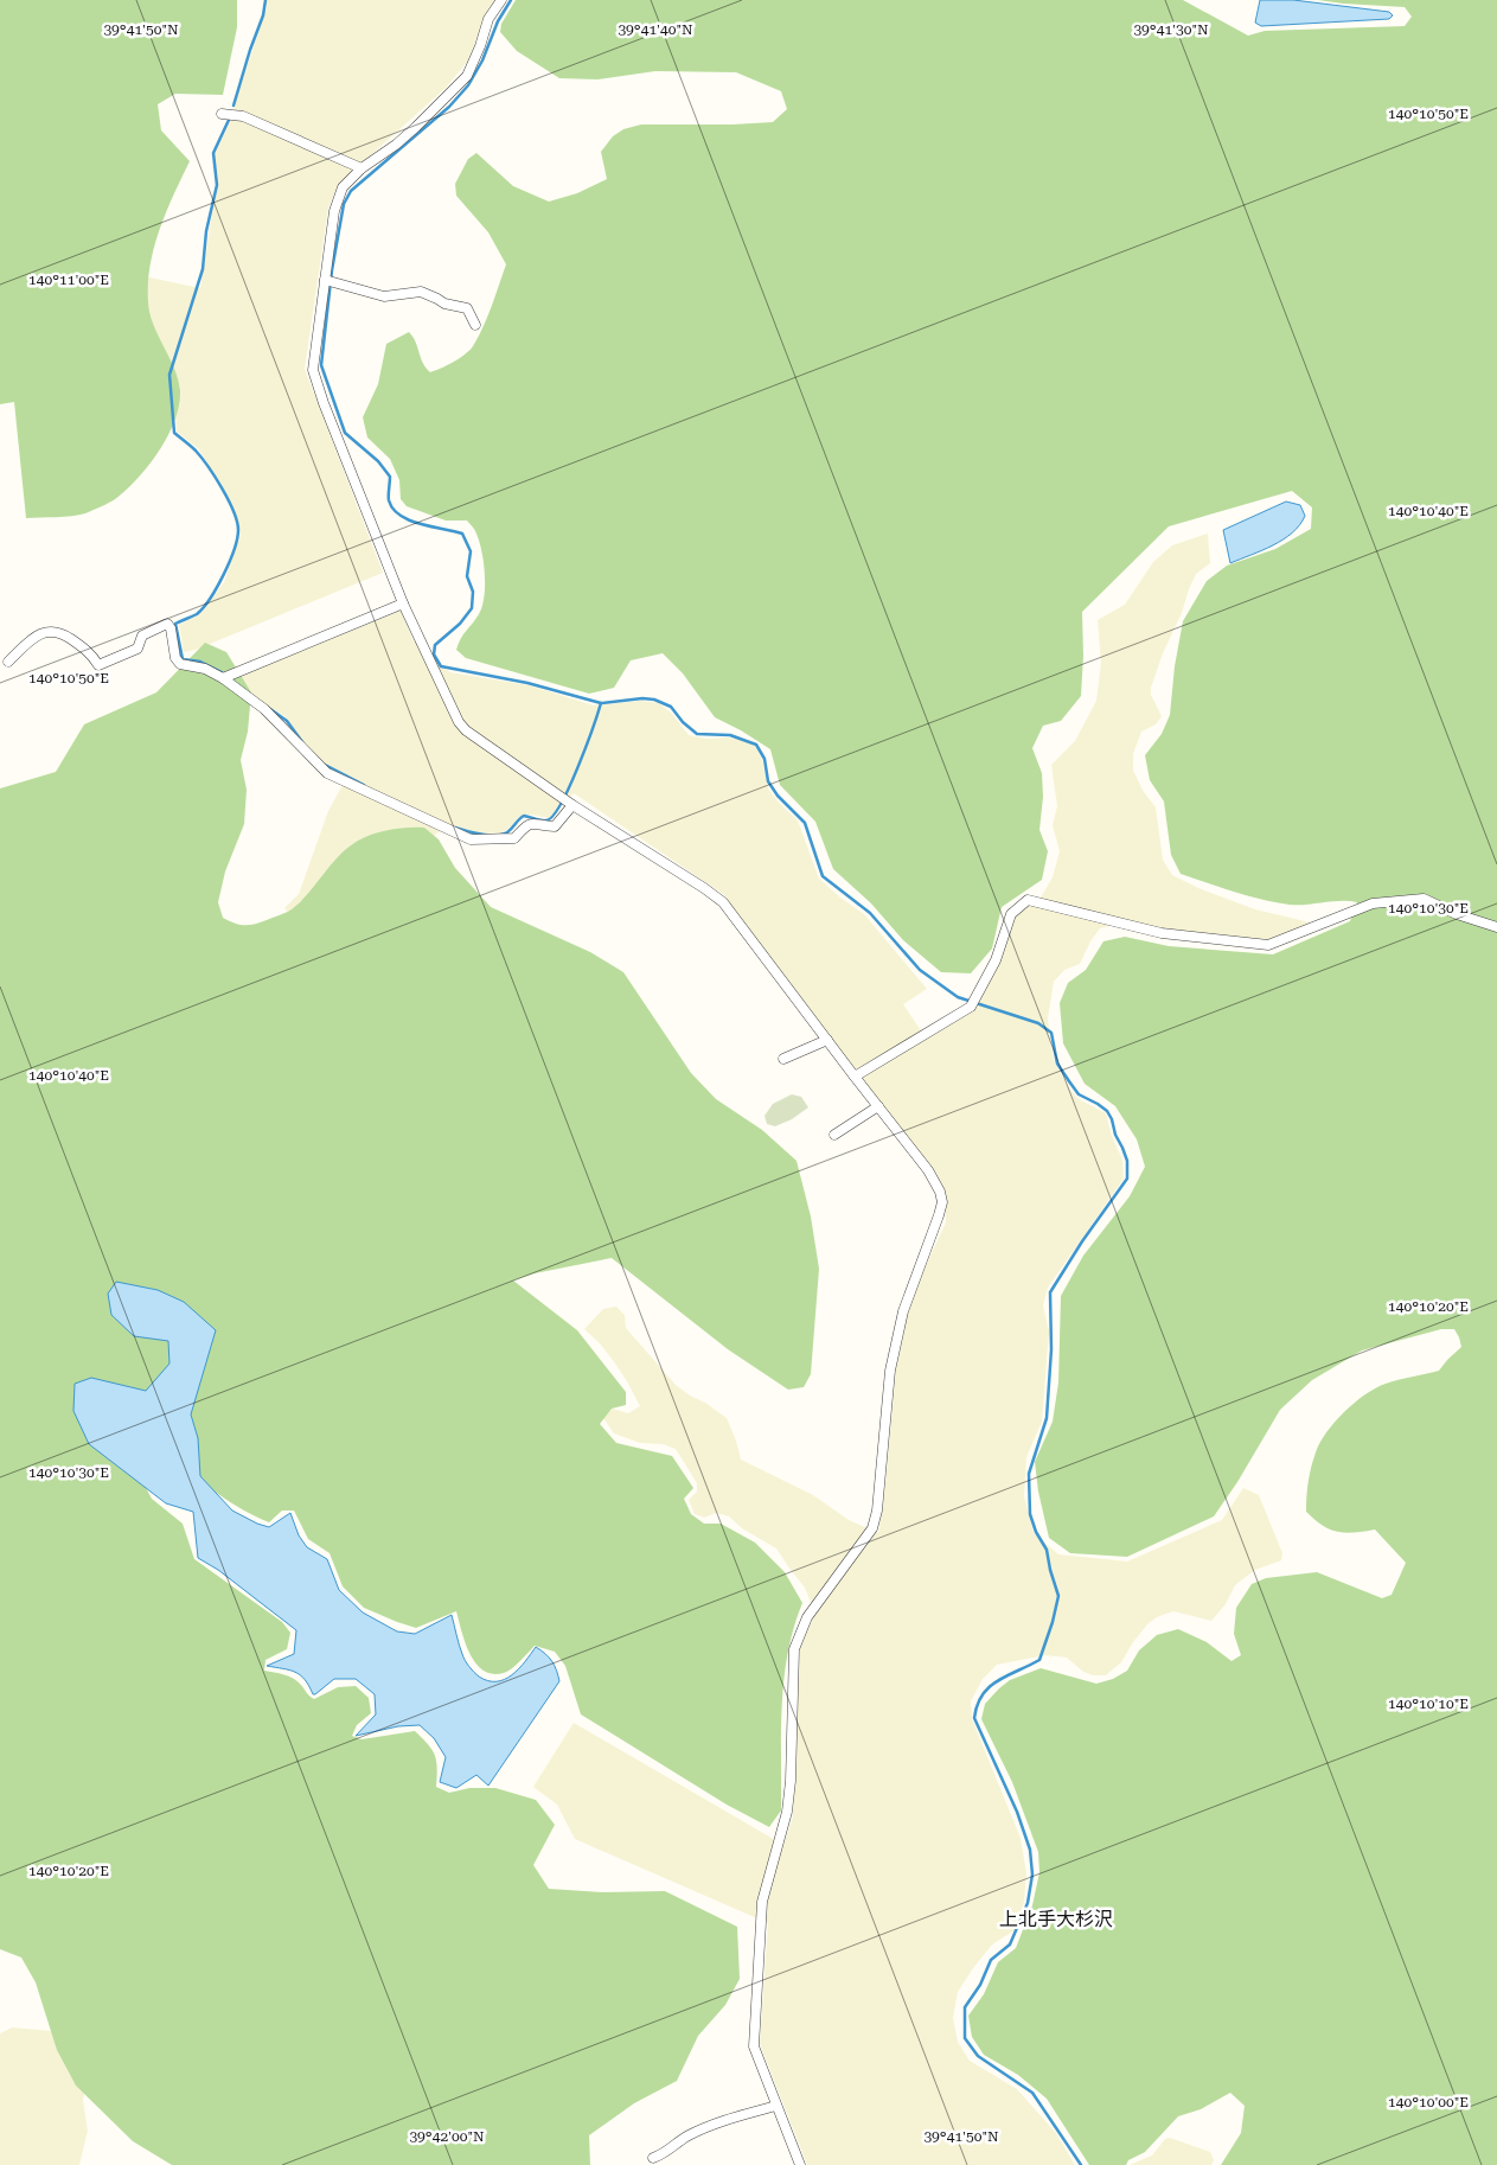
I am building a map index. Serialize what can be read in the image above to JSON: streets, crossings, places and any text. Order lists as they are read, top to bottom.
{
  "districts": ["上北手大杉沢"],
  "coordinates": [
    "39°41'50\"N",
    "39°41'40\"N",
    "39°41'30\"N",
    "140°10'50\"E",
    "140°11'00\"E",
    "140°10'40\"E",
    "140°10'30\"E",
    "140°10'20\"E",
    "140°10'10\"E",
    "140°10'00\"E",
    "39°42'00\"N"
  ]
}
